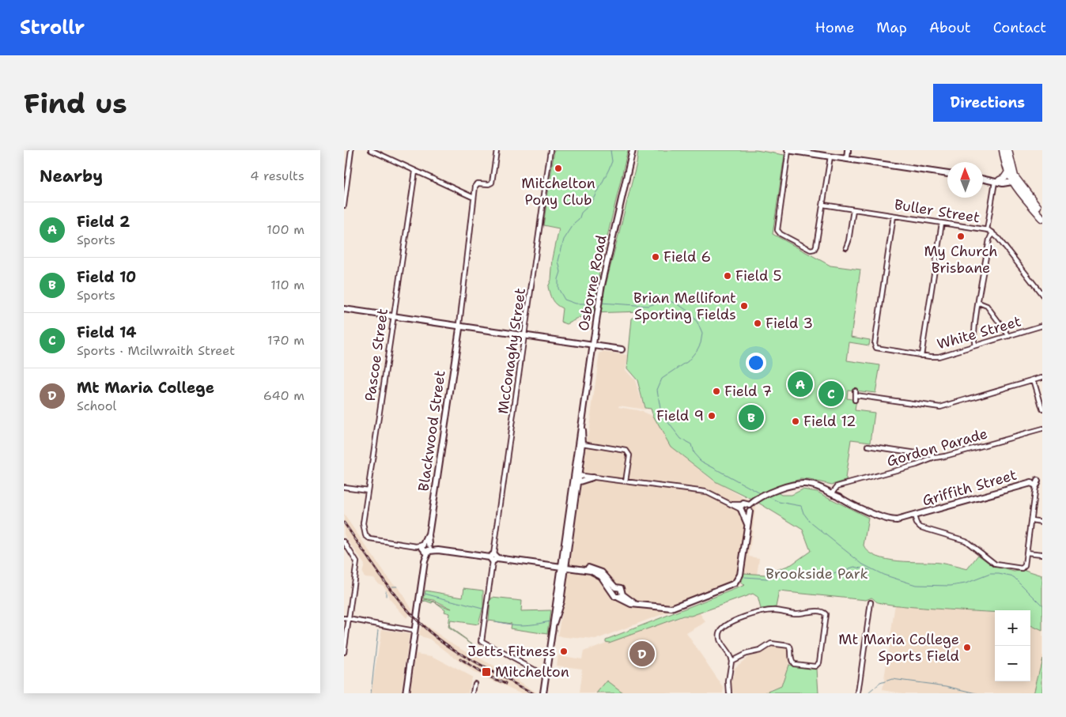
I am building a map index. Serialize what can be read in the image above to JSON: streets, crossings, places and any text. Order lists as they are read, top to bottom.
{
  "streets": {
    "street": [
      "Buller Street",
      "Osborne Road",
      "White Street",
      "McConaghy Street",
      "Pascoe Street",
      "Blackwood Street",
      "Gordon Parade",
      "Griffith Street"
    ]
  },
  "crossings": [
    ["Buller Street", "White Street"],
    ["Osborne Road", "McConaghy Street"],
    ["Pascoe Street", "Blackwood Street"],
    ["Gordon Parade", "Griffith Street"]
  ],
  "parks": ["Brookside Park"],
  "places": {
    "other": [
      "Mitchelton Pony Club",
      "My Church Brisbane",
      "Field 6",
      "Field 5",
      "Brian Mellifont Sporting Fields",
      "Field 3",
      "Field 7",
      "Field 9",
      "Field 12",
      "Mt Maria College Sports Field",
      "Jetts Fitness"
    ],
    "transit": ["Mitchelton"]
  },
  "north": "top",
  "page": {
    "header": "Strollr",
    "nav": [
      "Home",
      "Map",
      "About",
      "Contact"
    ],
    "buttons": "Directions",
    "title": "Find us",
    "heading": ["Nearby", "4 results"],
    "list": [
      {
        "mark": "A",
        "name": "Field 2",
        "note": "Sports",
        "value": "100 m"
      },
      {
        "mark": "B",
        "name": "Field 10",
        "note": "Sports",
        "value": "110 m"
      },
      {
        "mark": "C",
        "name": "Field 14",
        "note": "Sports · Mcilwraith Street",
        "value": "170 m"
      },
      {
        "mark": "D",
        "name": "Mt Maria College",
        "note": "School",
        "value": "640 m"
      }
    ],
    "pins": [
      "A",
      "C",
      "B",
      "D"
    ],
    "map_buttons": ["+", "−"]
  }
}
